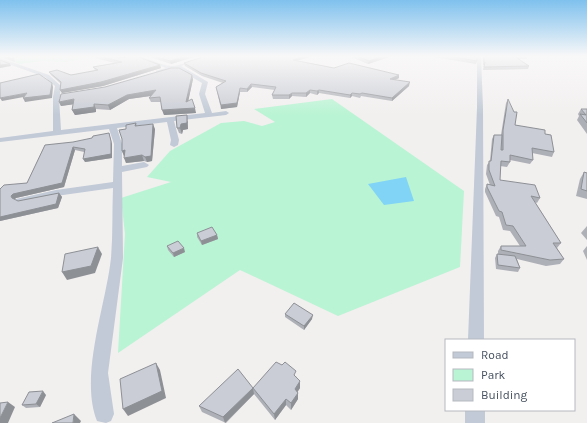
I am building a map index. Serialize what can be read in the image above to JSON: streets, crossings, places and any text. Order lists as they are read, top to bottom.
{
  "legend": ["Road", "Park", "Building"]
}
